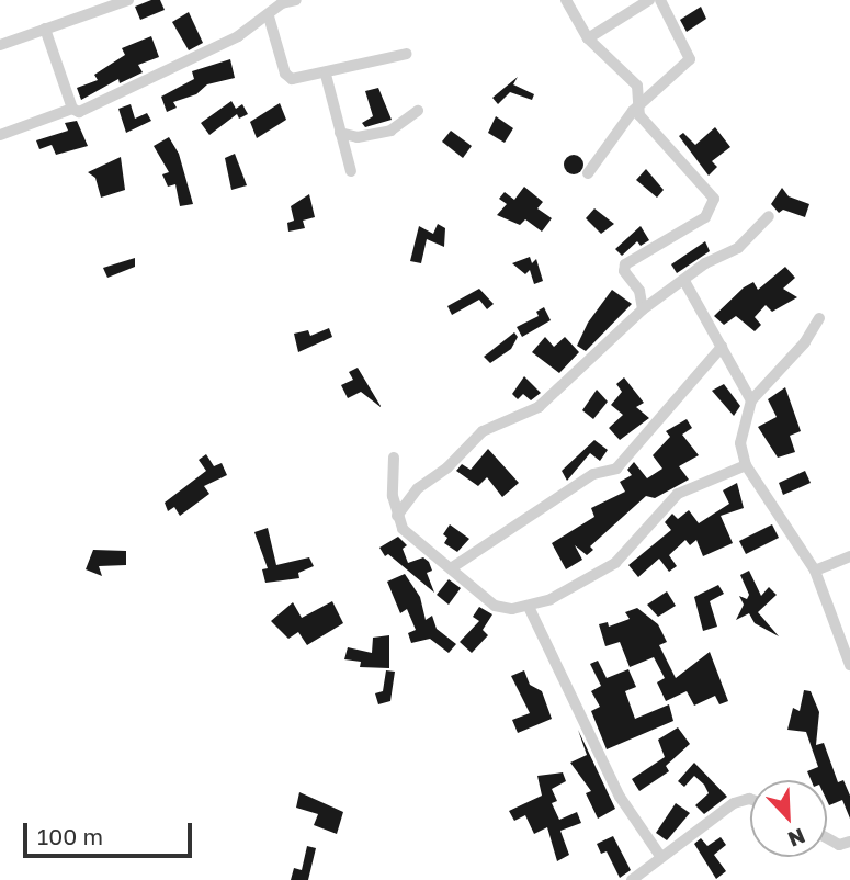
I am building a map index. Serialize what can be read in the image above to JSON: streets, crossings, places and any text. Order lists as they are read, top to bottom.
{
  "scale_bar": "100 m",
  "north": "bottom right"
}
